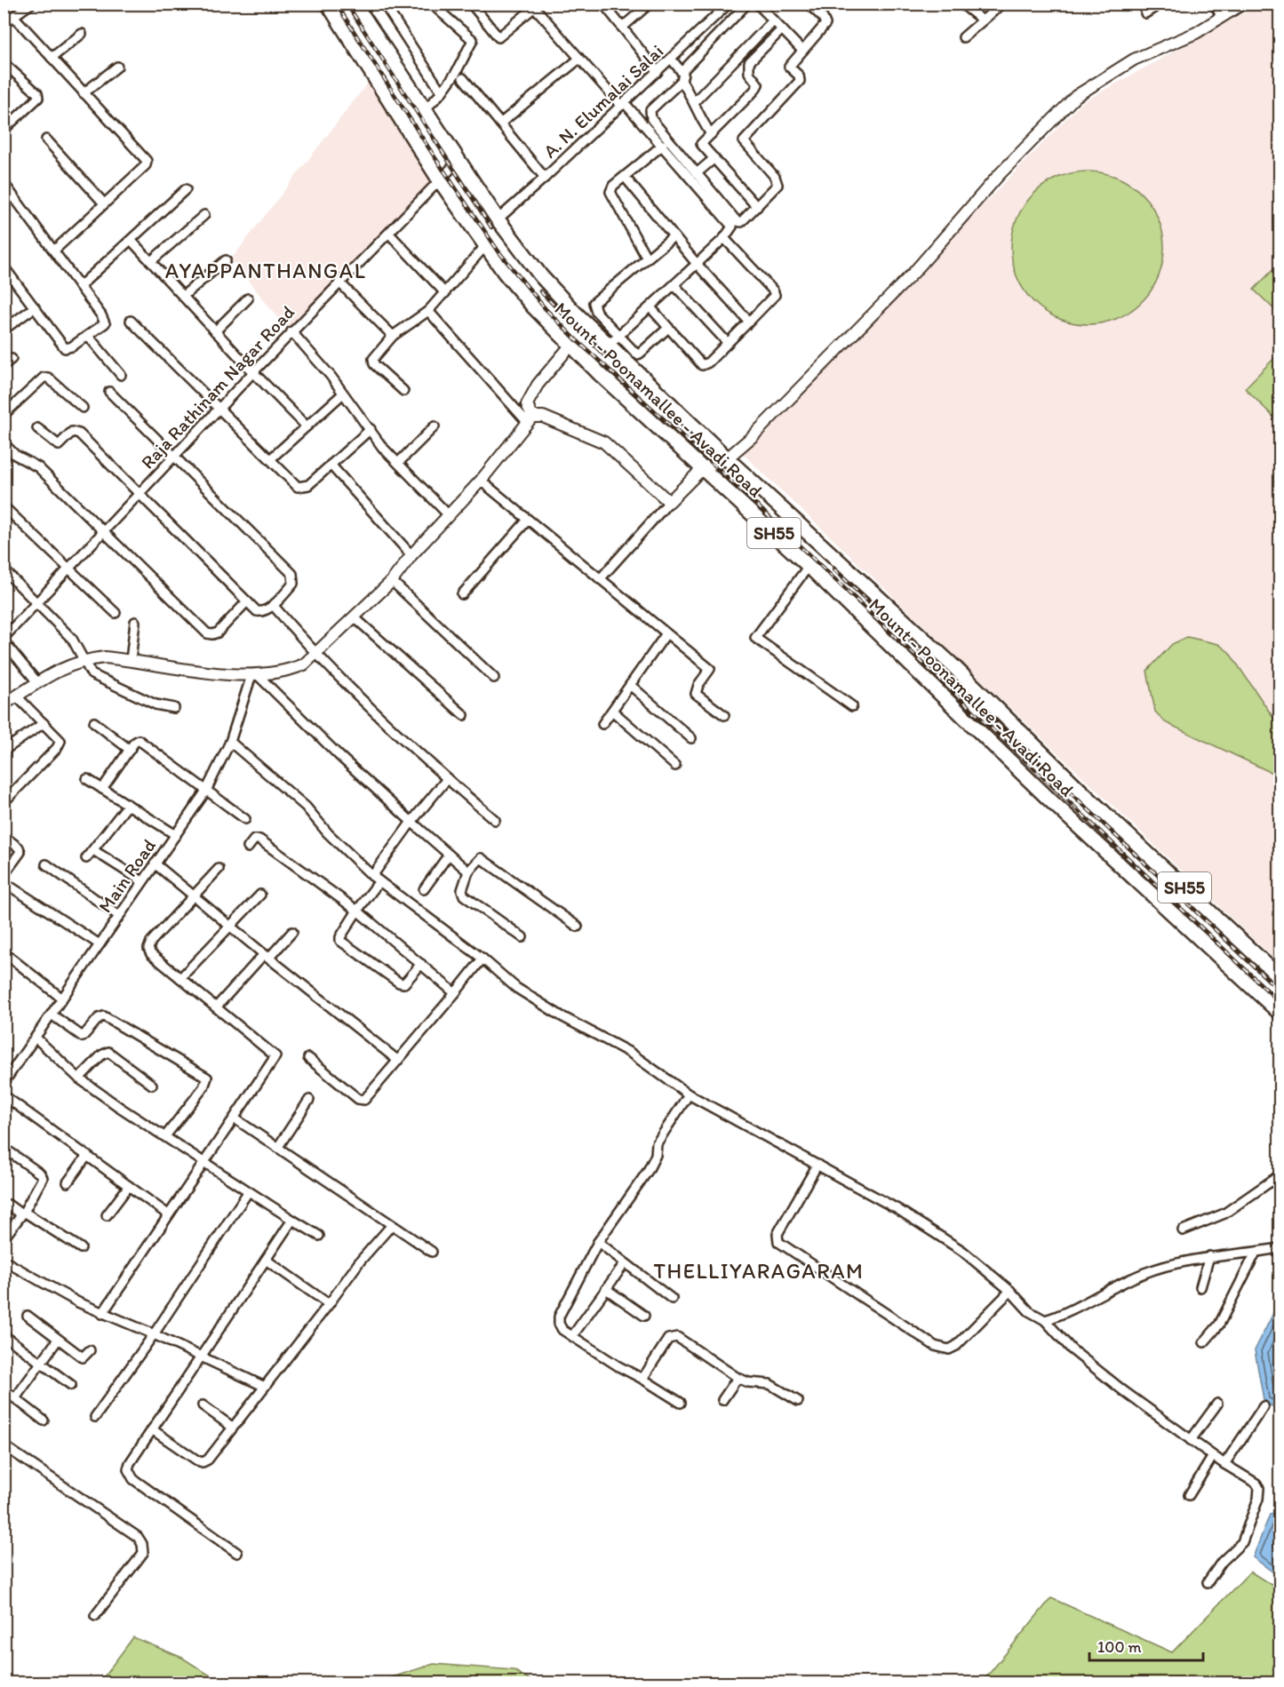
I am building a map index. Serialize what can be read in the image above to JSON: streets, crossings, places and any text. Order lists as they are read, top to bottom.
{
  "streets": {
    "main road": ["Mount - Poonamallee - Avadi Road", "SH55"],
    "street": ["A. N. Elumalai Salai", "Raja Rathinam Nagar Road", "Main Road"]
  },
  "crossings": [
    ["A. N. Elumalai Salai", "Mount - Poonamallee - Avadi Road"],
    ["Raja Rathinam Nagar Road", "Mount - Poonamallee - Avadi Road"]
  ],
  "districts": ["AYAPPANTHANGAL", "THELLIYARAGARAM"],
  "scale_bar": "100 m"
}
